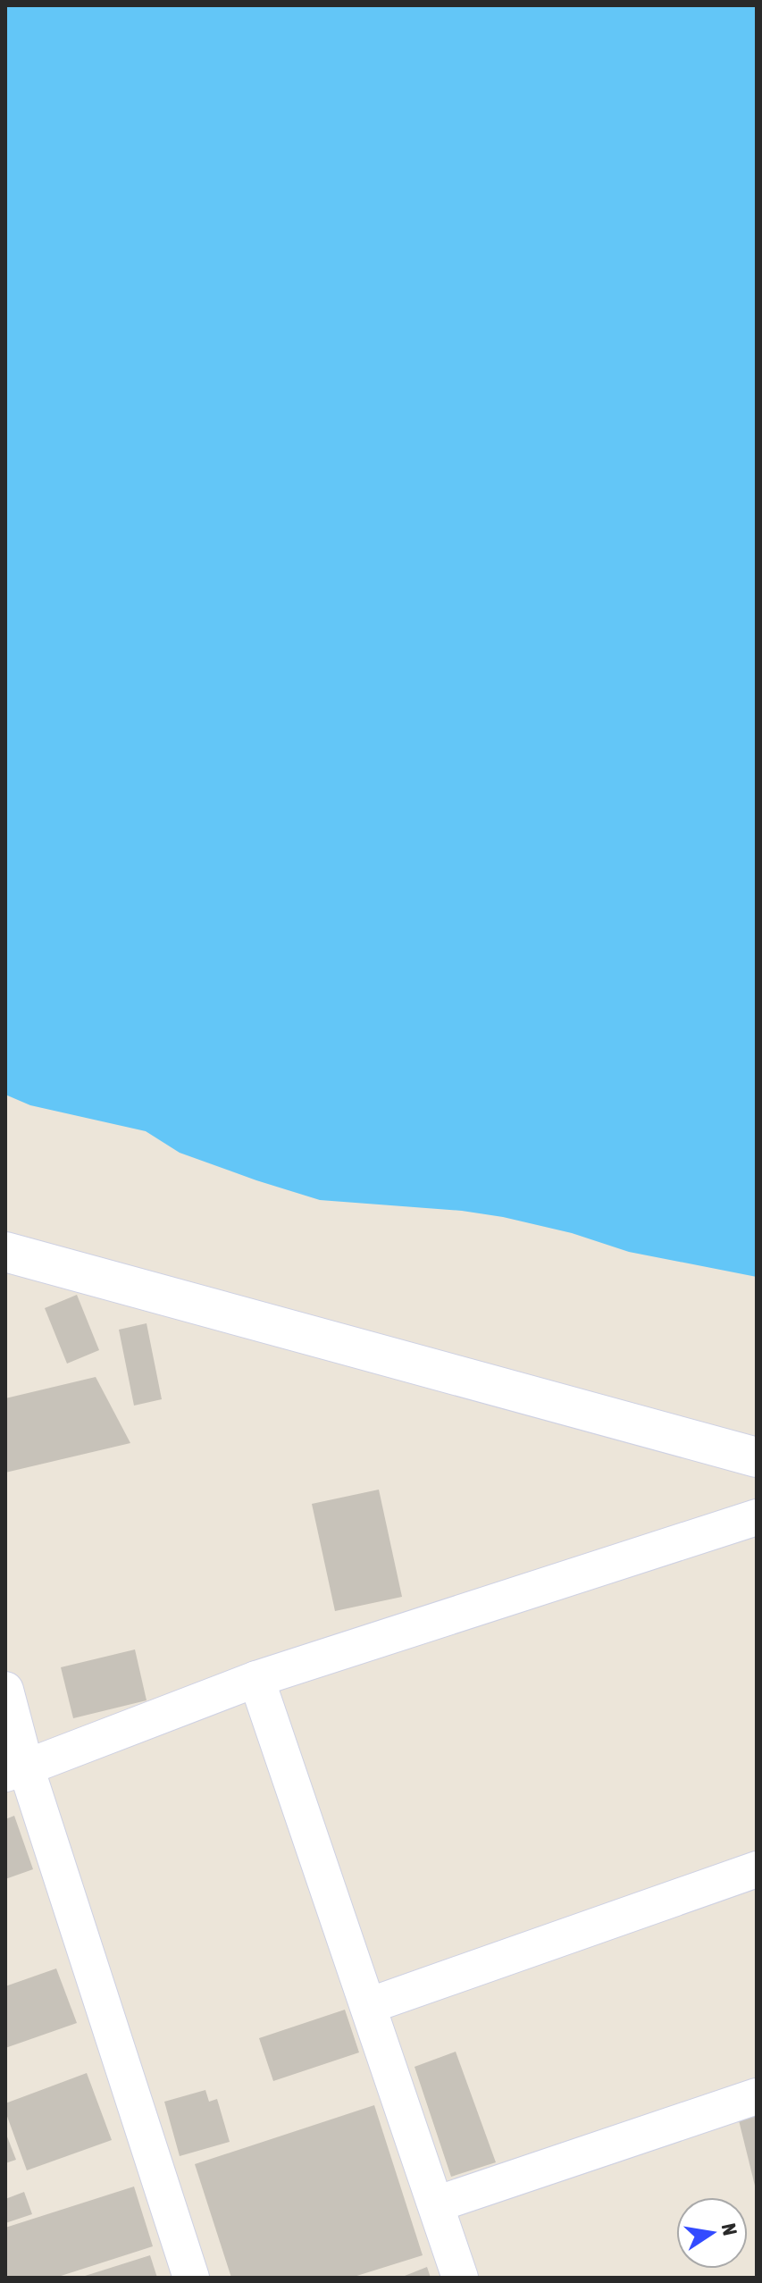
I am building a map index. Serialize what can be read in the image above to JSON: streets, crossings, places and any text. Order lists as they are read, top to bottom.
{
  "north": "right"
}
